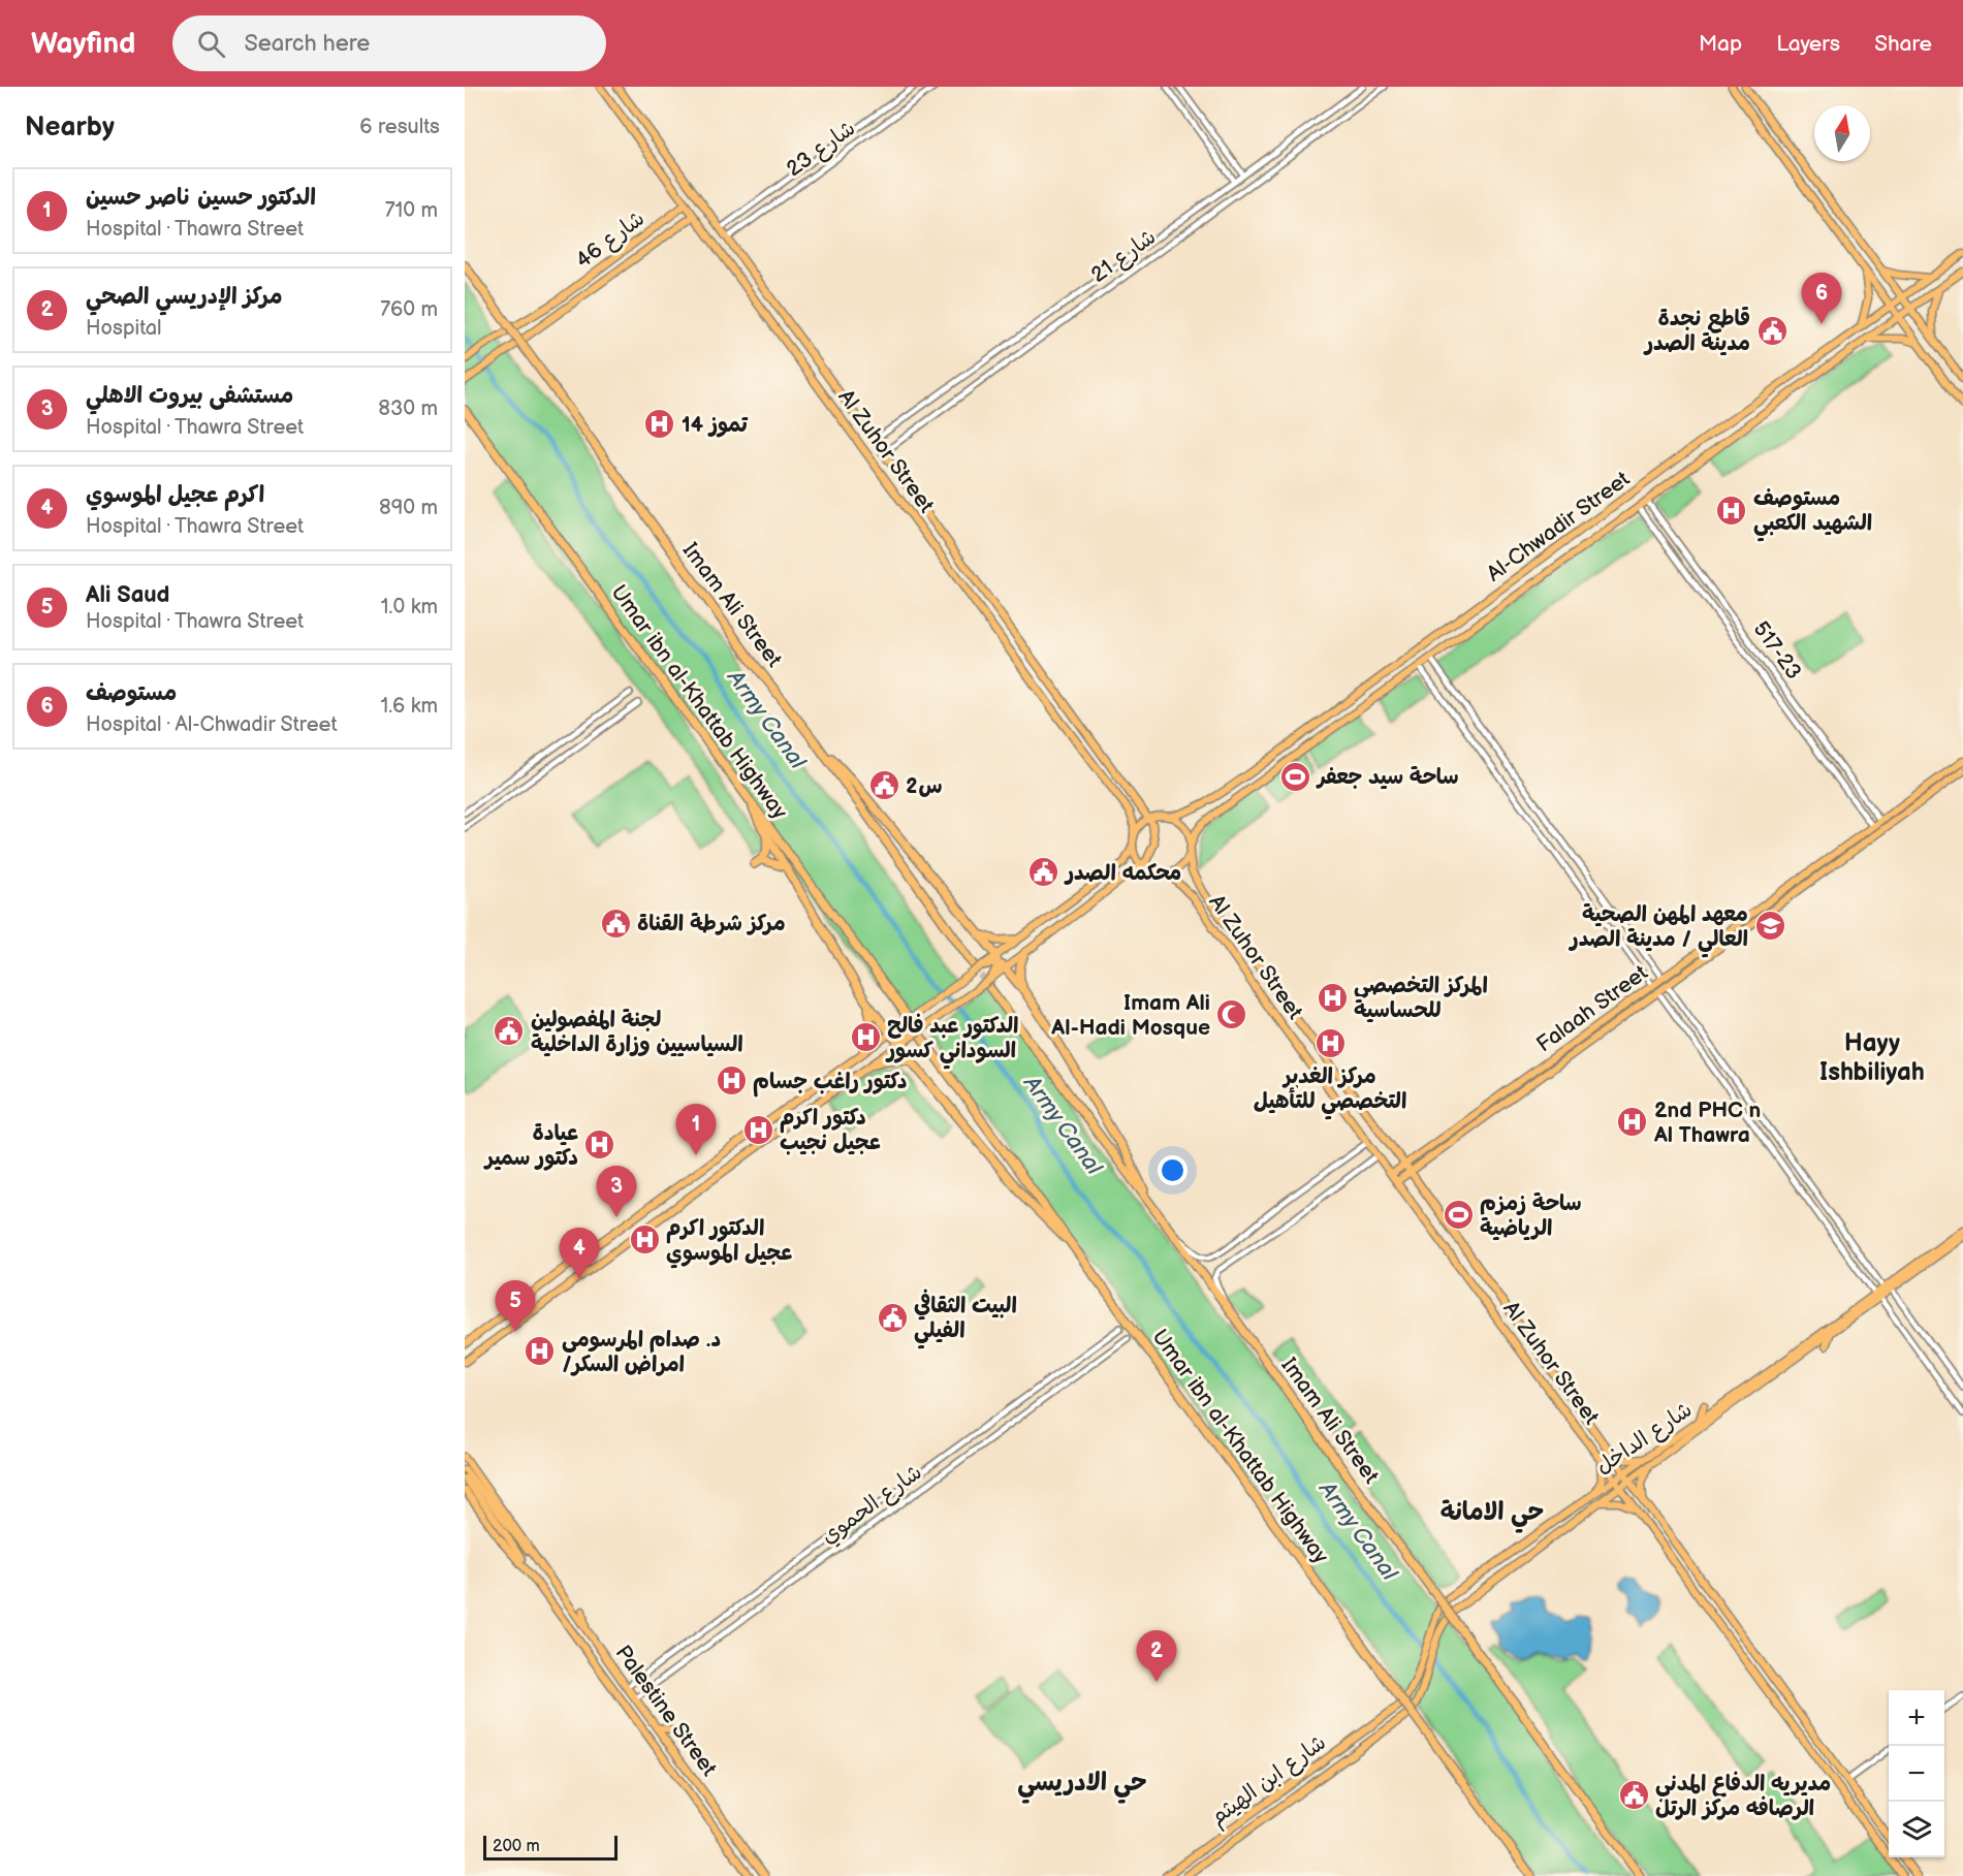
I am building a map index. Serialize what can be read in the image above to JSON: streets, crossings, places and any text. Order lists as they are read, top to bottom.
{
  "streets": {
    "highway": ["Imam Ali Street", "Umar ibn al-Khattab Highway"],
    "main road": [
      "شارع 46",
      "Al Zuhor Street",
      "Al-Chwadir Street",
      "Falaah Street",
      "شارع الداخل",
      "Palestine Street",
      "شارع ابن الهيثم"
    ],
    "street": [
      "شارع 23",
      "شارع 21",
      "517-23",
      "شارع الحموي"
    ]
  },
  "crossings": [
    ["شارع 23", "Al Zuhor Street"],
    ["شارع 46", "Al Zuhor Street"],
    ["شارع 21", "Al Zuhor Street"],
    ["Al Zuhor Street", "Al-Chwadir Street"],
    ["Al Zuhor Street", "Falaah Street"],
    ["Al Zuhor Street", "شارع الداخل"],
    ["Al-Chwadir Street", "517-23"],
    ["517-23", "Falaah Street"],
    ["شارع الداخل", "شارع ابن الهيثم"],
    ["شارع الحموي", "Palestine Street"]
  ],
  "districts": ["Hayy Ishbiliyah", "حي الامانة", "حي الادريسي"],
  "water": ["Army Canal"],
  "places": {
    "public building": [
      "قاطع نجدة مدينة الصدر",
      "س2",
      "محكمه الصدر",
      "مركز شرطة القناة",
      "لجنة المفصولين السياسيين وزارة الداخلية",
      "البيت الثقافي الفيلي",
      "مديريه الدفاع المدني الرصافه مركز الرتل"
    ],
    "hospital": [
      "14 تموز",
      "مستوصف الشهيد الكعبي",
      "المركز التخصصي للحساسية",
      "الدكتور عبد فالح السوداني كسور",
      "مركز الغدير التخصصي للتأهيل",
      "دكتور راغب جسام",
      "2nd PHC n Al Thawra",
      "دكتور اكرم عجيل نجيب",
      "عيادة دكتور سمير",
      "الدكتور اكرم عجيل الموسوي",
      "د. صدام المرسومي /امراض السكر"
    ],
    "sports": ["ساحة سيد جعفر", "ساحة زمزم الرياضية"],
    "school or university": ["معهد المهن الصحية العالي / مدينة الصدر"],
    "mosque": ["Imam Ali Al-Hadi Mosque"]
  },
  "scale_bar": "200 m",
  "north": "top",
  "page": {
    "header": "Wayfind",
    "search": "Search here",
    "nav": ["Map", "Layers", "Share"],
    "heading": ["Nearby", "6 results"],
    "list": [
      {
        "mark": "1",
        "name": "الدكتور حسين ناصر حسين",
        "note": "Hospital · Thawra Street",
        "value": "710 m"
      },
      {
        "mark": "2",
        "name": "مركز الإدريسي الصحي",
        "note": "Hospital",
        "value": "760 m"
      },
      {
        "mark": "3",
        "name": "مستشفى بيروت الاهلي",
        "note": "Hospital · Thawra Street",
        "value": "830 m"
      },
      {
        "mark": "4",
        "name": "اكرم عجيل الموسوي",
        "note": "Hospital · Thawra Street",
        "value": "890 m"
      },
      {
        "mark": "5",
        "name": "Ali Saud",
        "note": "Hospital · Thawra Street",
        "value": "1.0 km"
      },
      {
        "mark": "6",
        "name": "مستوصف",
        "note": "Hospital · Al-Chwadir Street",
        "value": "1.6 km"
      }
    ],
    "pins": [
      "6",
      "1",
      "3",
      "4",
      "5",
      "2"
    ],
    "map_buttons": ["+", "−"],
    "scale": "200 m"
  }
}
